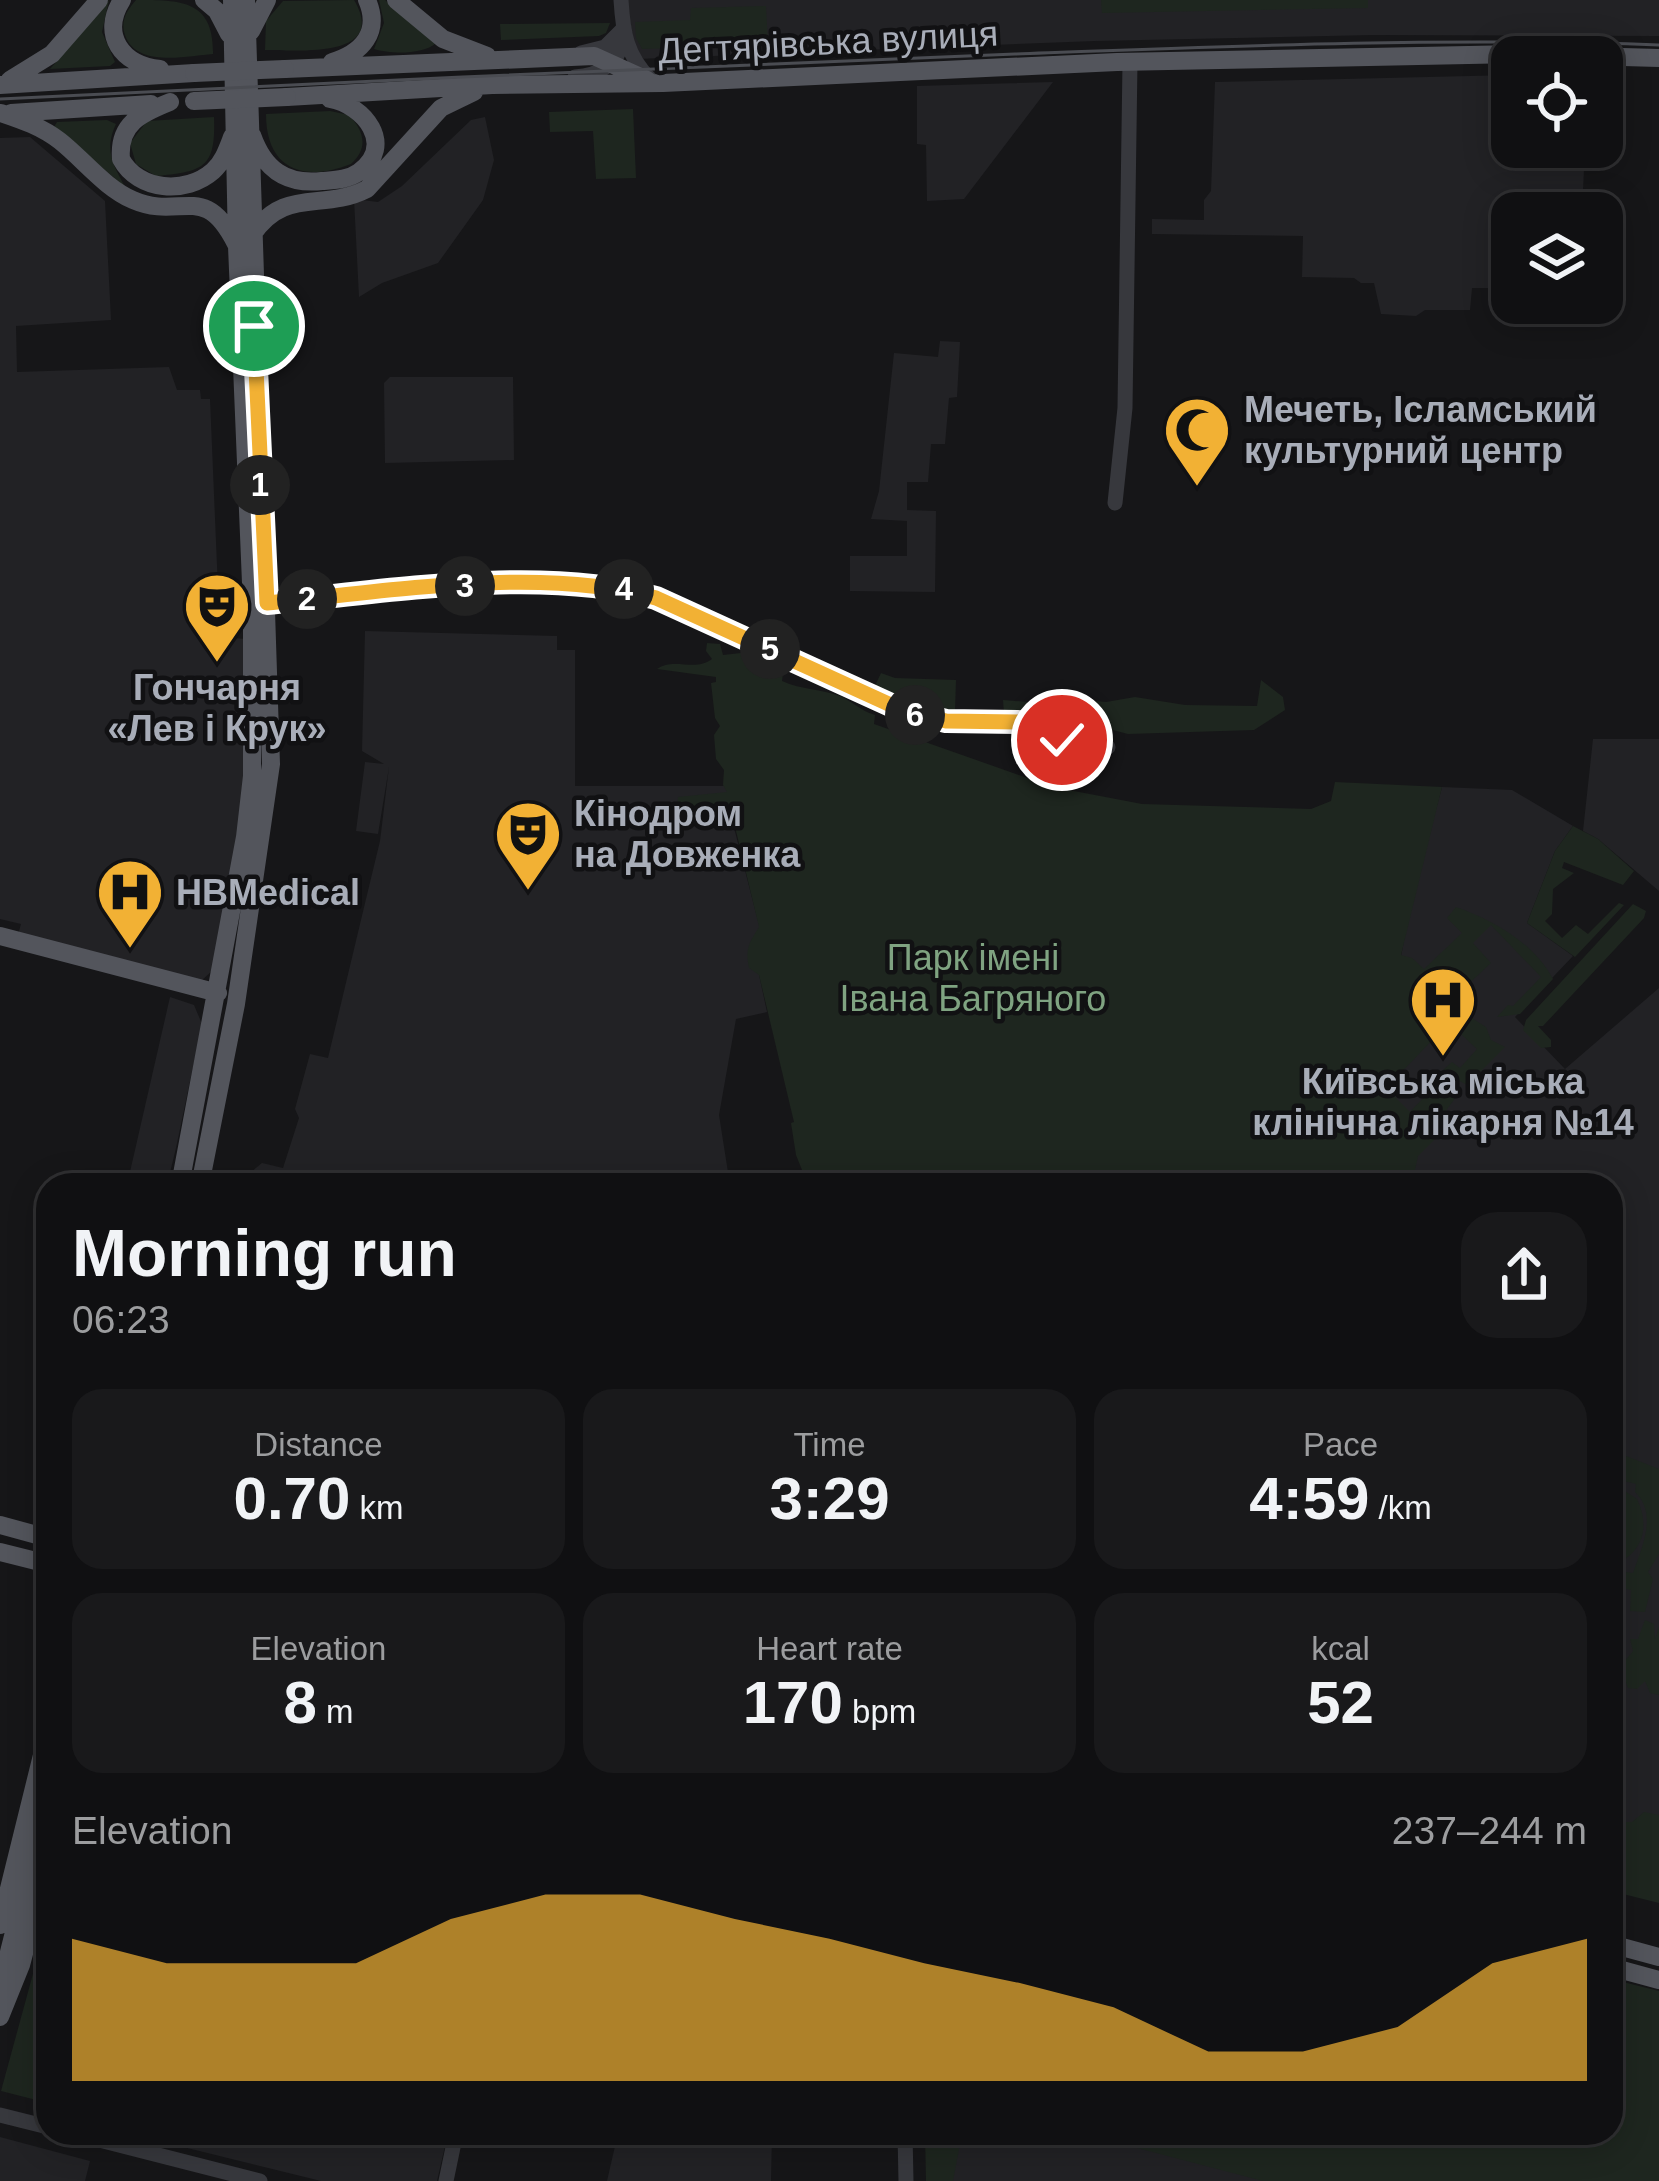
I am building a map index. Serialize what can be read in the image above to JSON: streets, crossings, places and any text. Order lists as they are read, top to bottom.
{
  "streets": {
    "main road": ["Дегтярівська вулиця"]
  },
  "parks": ["Парк імені Івана Багряного"],
  "places": {
    "mosque": ["Мечеть, Ісламський культурний центр"],
    "theatre": ["Гончарня «Лев і Крук»", "Кінодром на Довженка"],
    "hospital": ["HBMedical", "Київська міська клінічна лікарня №14"]
  },
  "page": {
    "pins": [
      "1",
      "3",
      "4",
      "2",
      "5",
      "6"
    ],
    "heading": ["Morning run", "06:23"],
    "stats": [
      ["Distance", "0.70 km"],
      ["Time", "3:29"],
      ["Pace", "4:59 /km"],
      ["Elevation", "8 m"],
      ["Heart rate", "170 bpm"],
      ["kcal", "52"]
    ],
    "chart": ["Elevation", "237–244 m"]
  }
}
